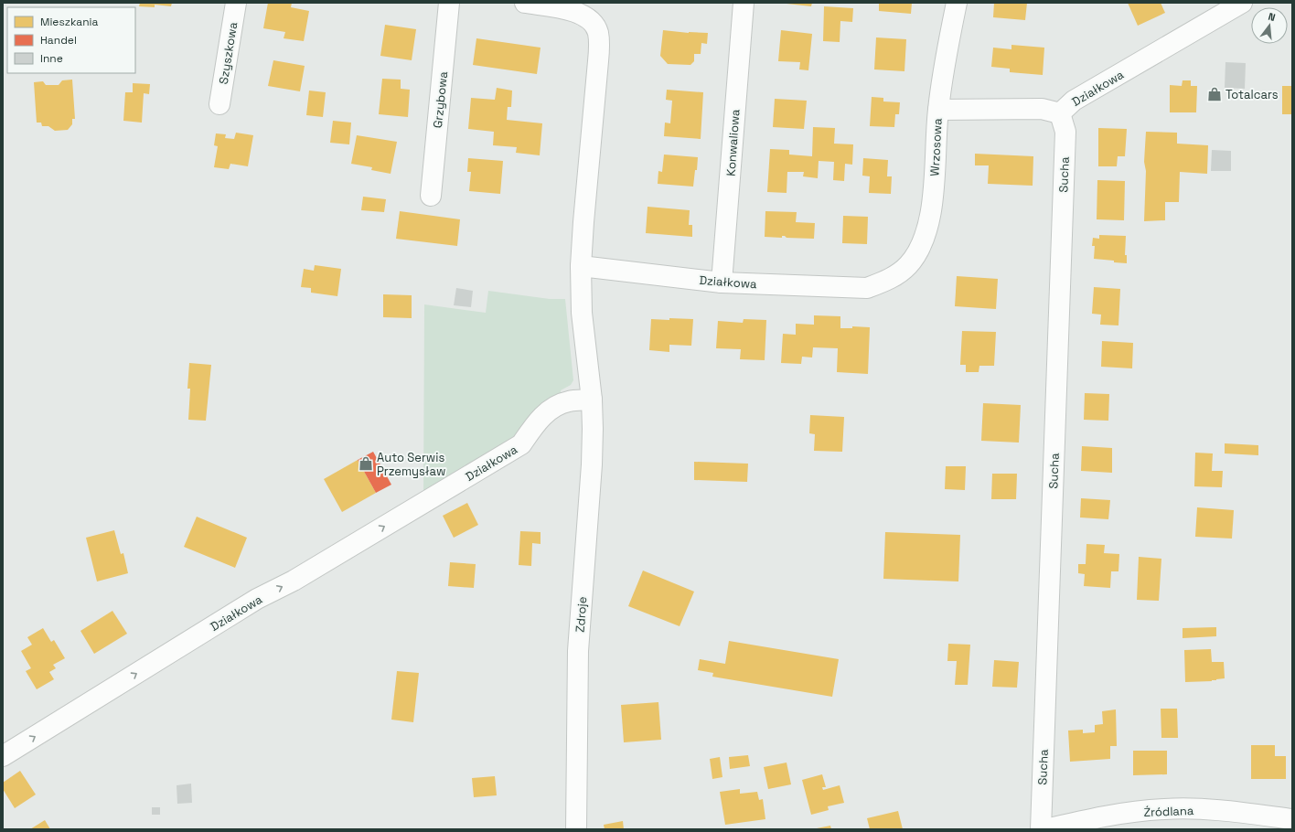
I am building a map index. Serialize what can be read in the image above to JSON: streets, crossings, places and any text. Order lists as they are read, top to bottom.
{
  "streets": {
    "street": [
      "Szyszkowa",
      "Działkowa",
      "Grzybowa",
      "Konwaliowa",
      "Wrzosowa",
      "Sucha",
      "Zdroje",
      "Źródlana"
    ]
  },
  "crossings": [
    ["Działkowa", "Konwaliowa"],
    ["Działkowa", "Wrzosowa"],
    ["Działkowa", "Sucha"],
    ["Działkowa", "Zdroje"]
  ],
  "one_way": ["Działkowa"],
  "places": {
    "shop": ["Totalcars", "Auto Serwis Przemysław"]
  },
  "legend": ["Mieszkania", "Handel", "Inne"],
  "north": "top"
}
